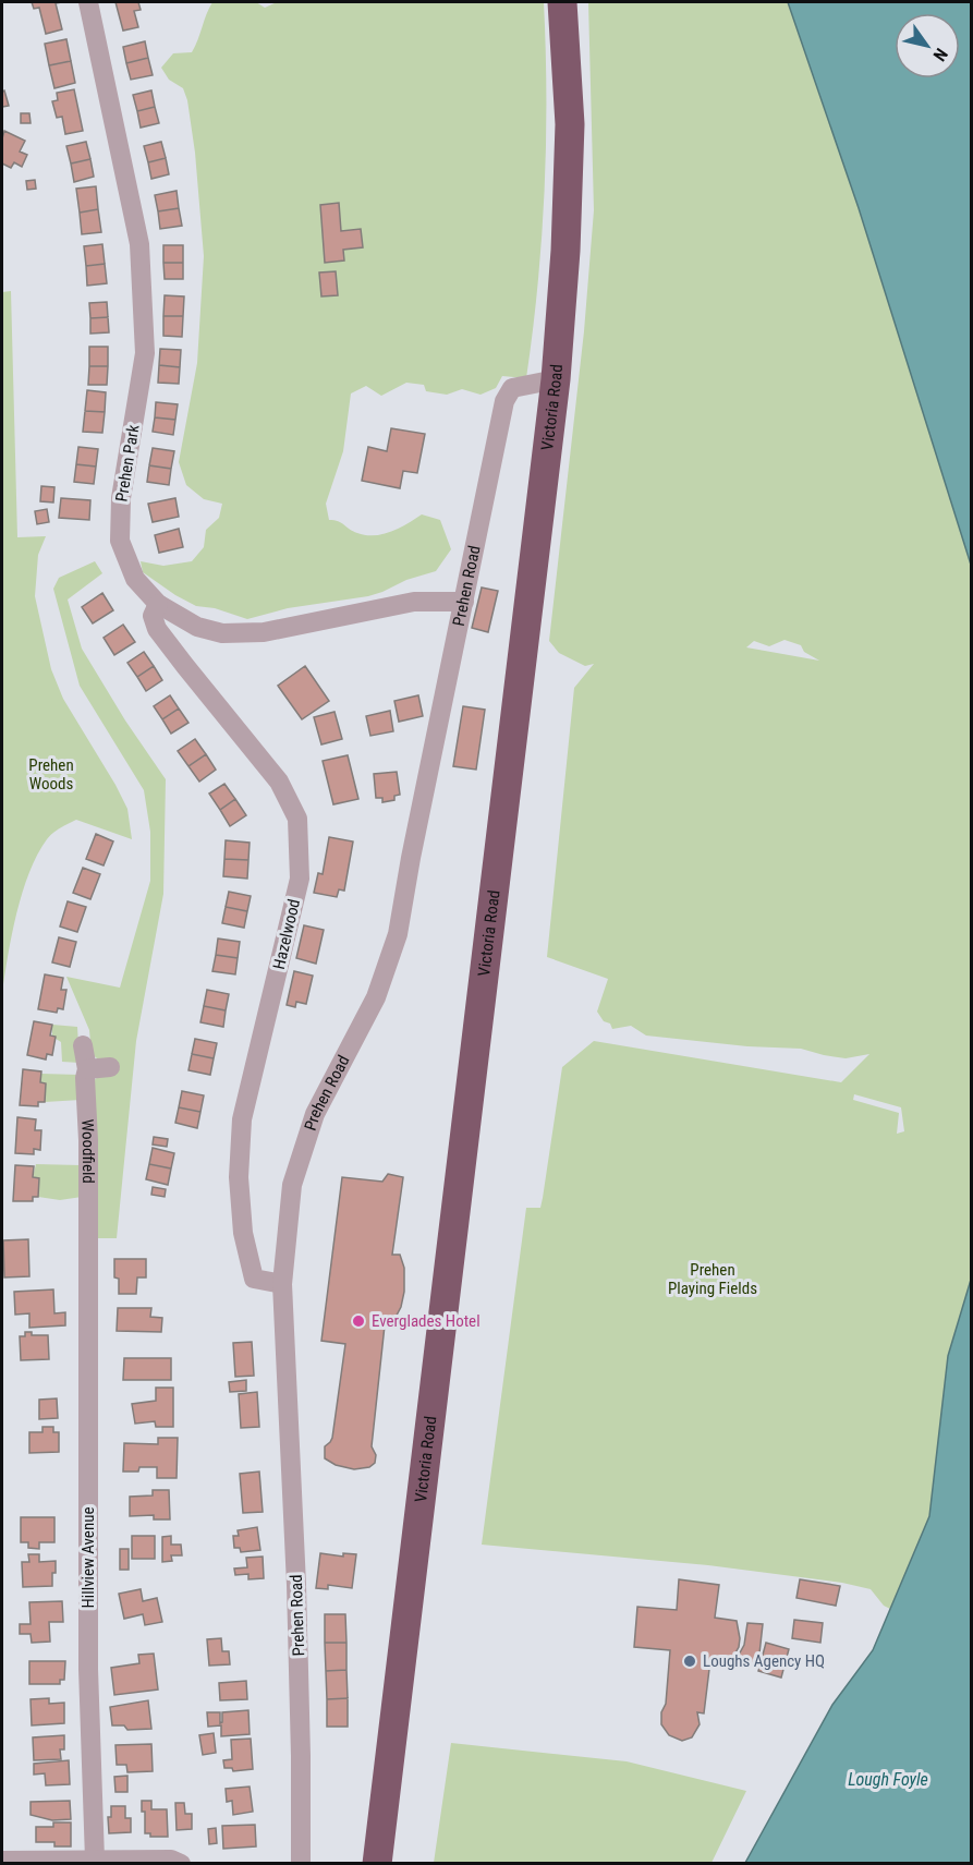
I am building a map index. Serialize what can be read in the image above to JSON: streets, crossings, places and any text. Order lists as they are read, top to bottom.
{
  "streets": {
    "highway": ["Victoria Road"],
    "street": [
      "Prehen Park",
      "Prehen Road",
      "Hazelwood",
      "Woodfield",
      "Hillview Avenue"
    ]
  },
  "crossings": [
    ["Victoria Road", "Prehen Road"],
    ["Prehen Park", "Prehen Road"],
    ["Prehen Park", "Hazelwood"],
    ["Prehen Road", "Hazelwood"],
    ["Woodfield", "Hillview Avenue"]
  ],
  "water": ["Lough Foyle"],
  "parks": ["Prehen Woods", "Prehen Playing Fields"],
  "places": ["Everglades Hotel", "Loughs Agency HQ"],
  "north": "bottom right"
}
